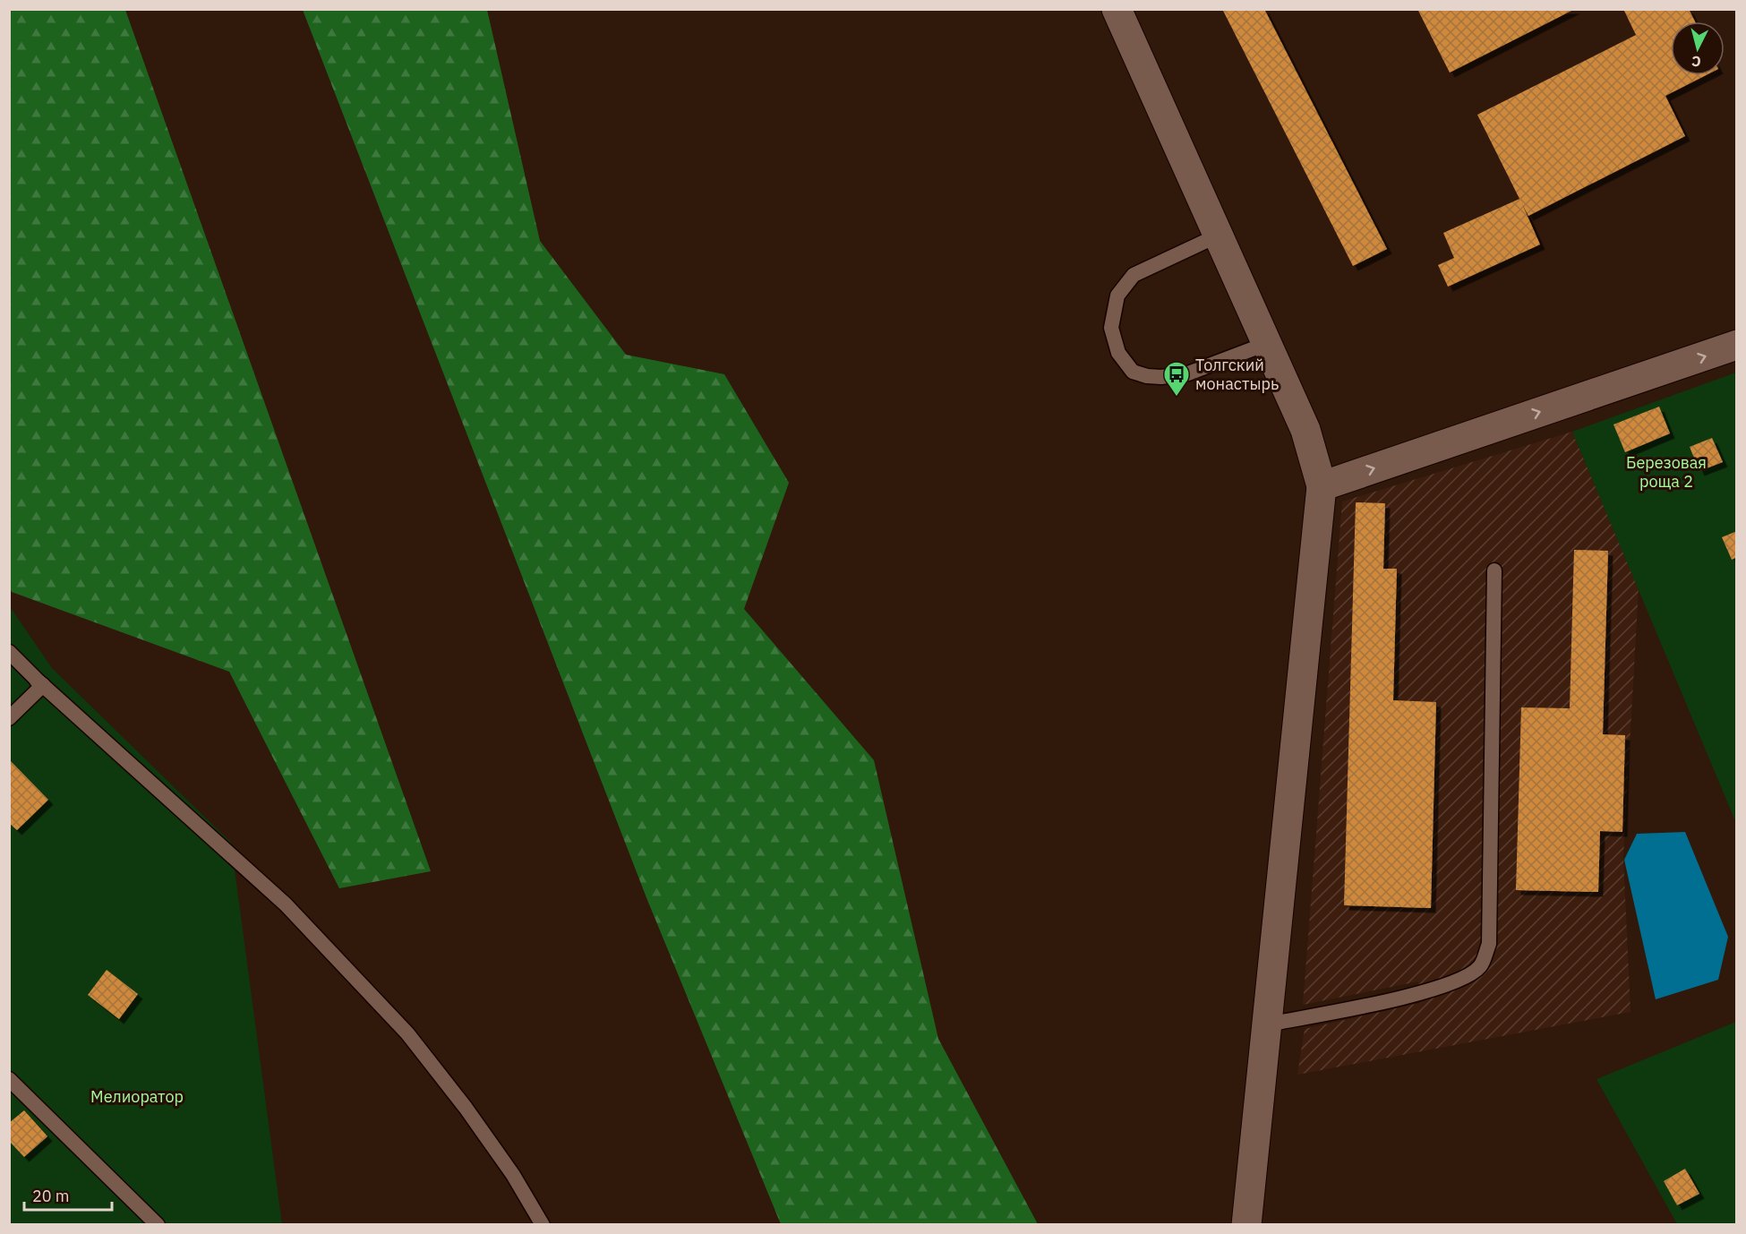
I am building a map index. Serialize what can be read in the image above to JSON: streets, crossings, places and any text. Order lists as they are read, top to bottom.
{
  "parks": ["Березовая роща 2", "Мелиоратор"],
  "places": {
    "bus stop": ["Толгский монастырь"]
  },
  "scale_bar": "20 m",
  "north": "bottom"
}
